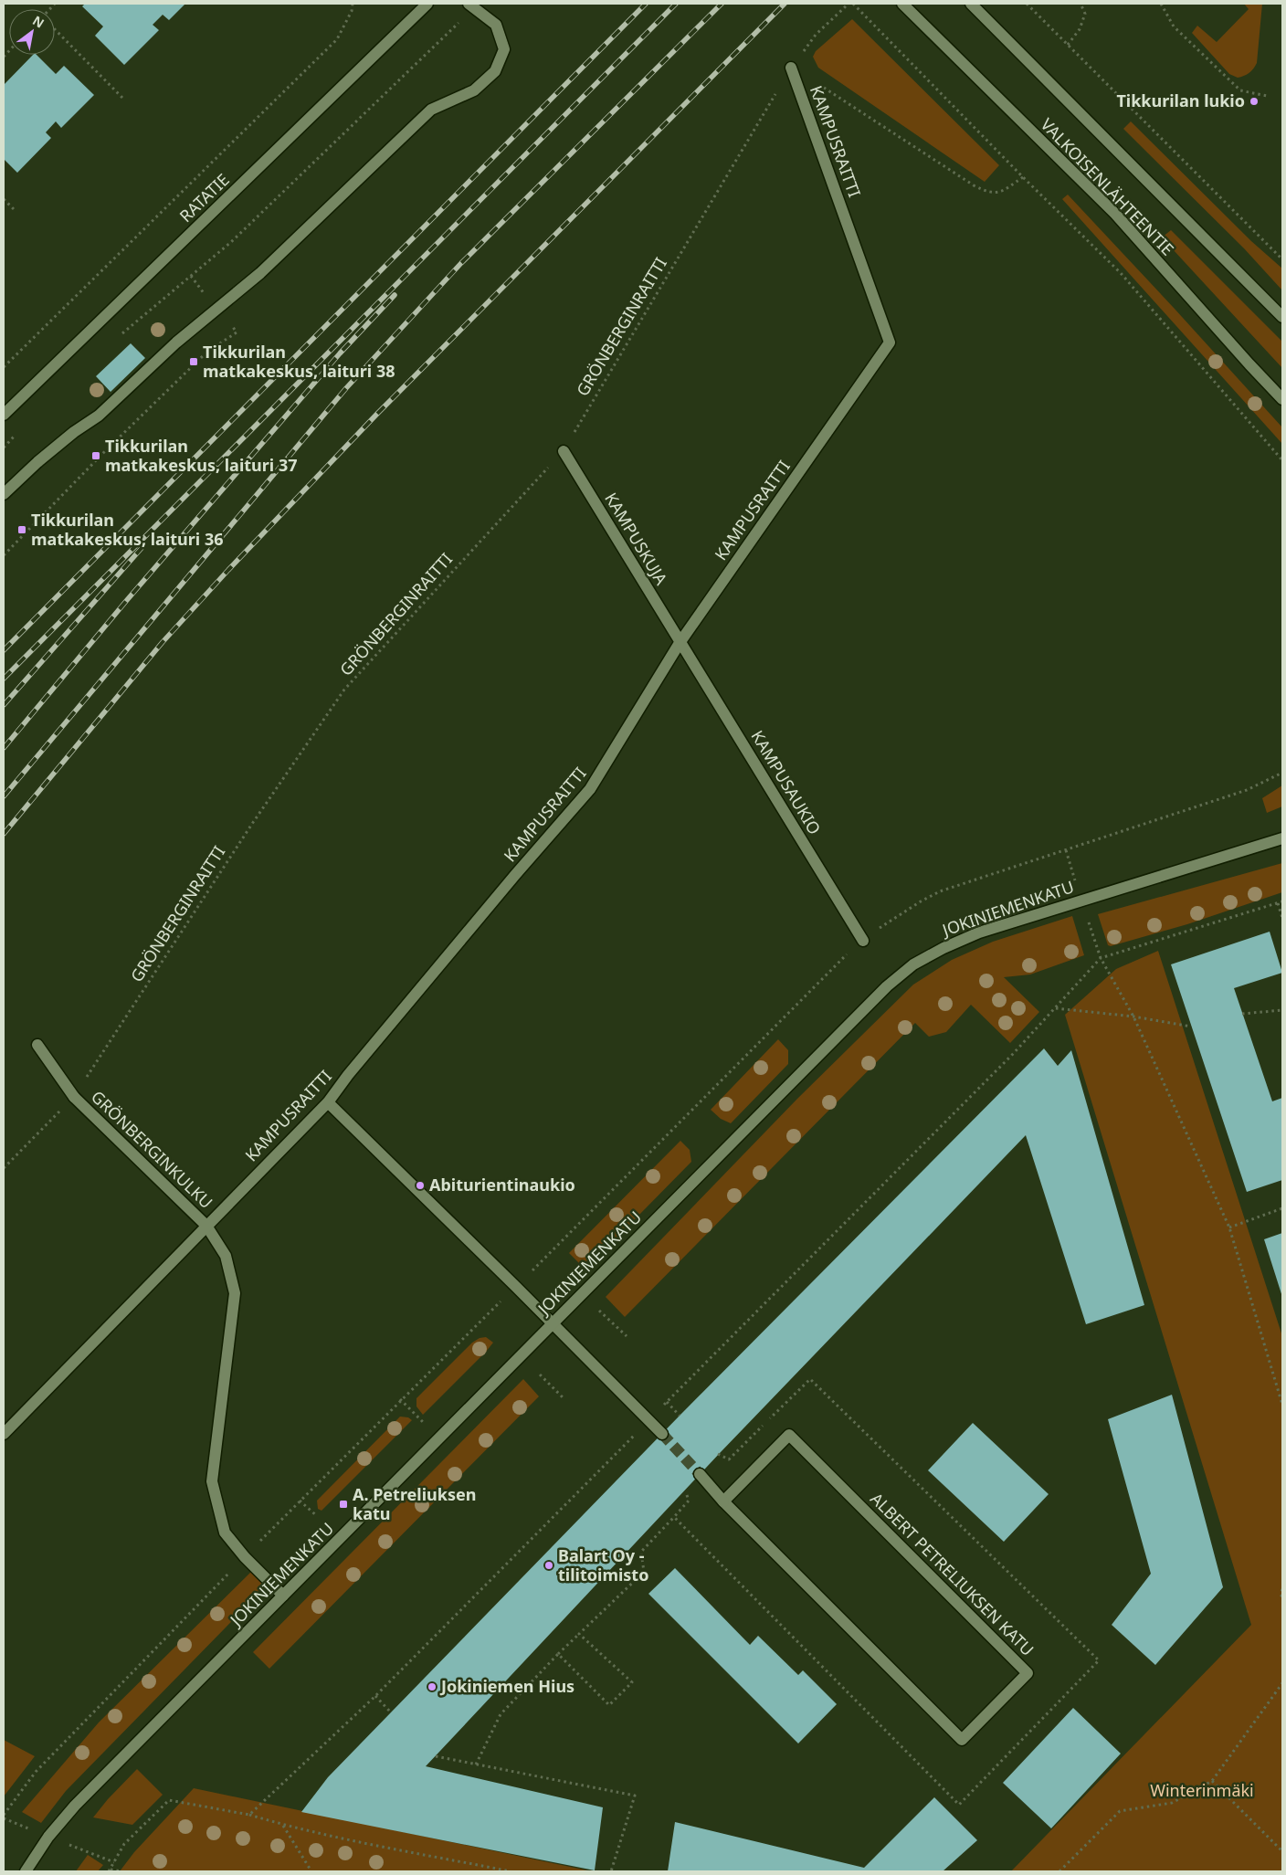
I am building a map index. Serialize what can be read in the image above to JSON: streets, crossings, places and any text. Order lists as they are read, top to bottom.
{
  "streets": {
    "street": [
      "KAMPUSRAITTI",
      "VALKOISENLÄHTEENTIE",
      "RATATIE",
      "KAMPUSKUJA",
      "KAMPUSAUKIO",
      "JOKINIEMENKATU",
      "GRÖNBERGINKULKU",
      "ALBERT PETRELIUKSEN KATU"
    ],
    "path": ["GRÖNBERGINRAITTI"]
  },
  "crossings": [
    ["KAMPUSRAITTI", "GRÖNBERGINRAITTI"],
    ["KAMPUSRAITTI", "KAMPUSKUJA"],
    ["KAMPUSRAITTI", "KAMPUSAUKIO"],
    ["KAMPUSRAITTI", "GRÖNBERGINKULKU"],
    ["GRÖNBERGINRAITTI", "KAMPUSKUJA"],
    ["GRÖNBERGINRAITTI", "GRÖNBERGINKULKU"],
    ["KAMPUSKUJA", "KAMPUSAUKIO"],
    ["JOKINIEMENKATU", "GRÖNBERGINKULKU"]
  ],
  "parks": ["Winterinmäki"],
  "places": {
    "other": [
      "Tikkurilan lukio",
      "Abiturientinaukio",
      "Balart Oy - tilitoimisto",
      "Jokiniemen Hius"
    ],
    "transit": [
      "Tikkurilan matkakeskus, laituri 38",
      "Tikkurilan matkakeskus, laituri 37",
      "Tikkurilan matkakeskus, laituri 36",
      "A. Petreliuksen katu"
    ]
  },
  "north": "top right"
}
